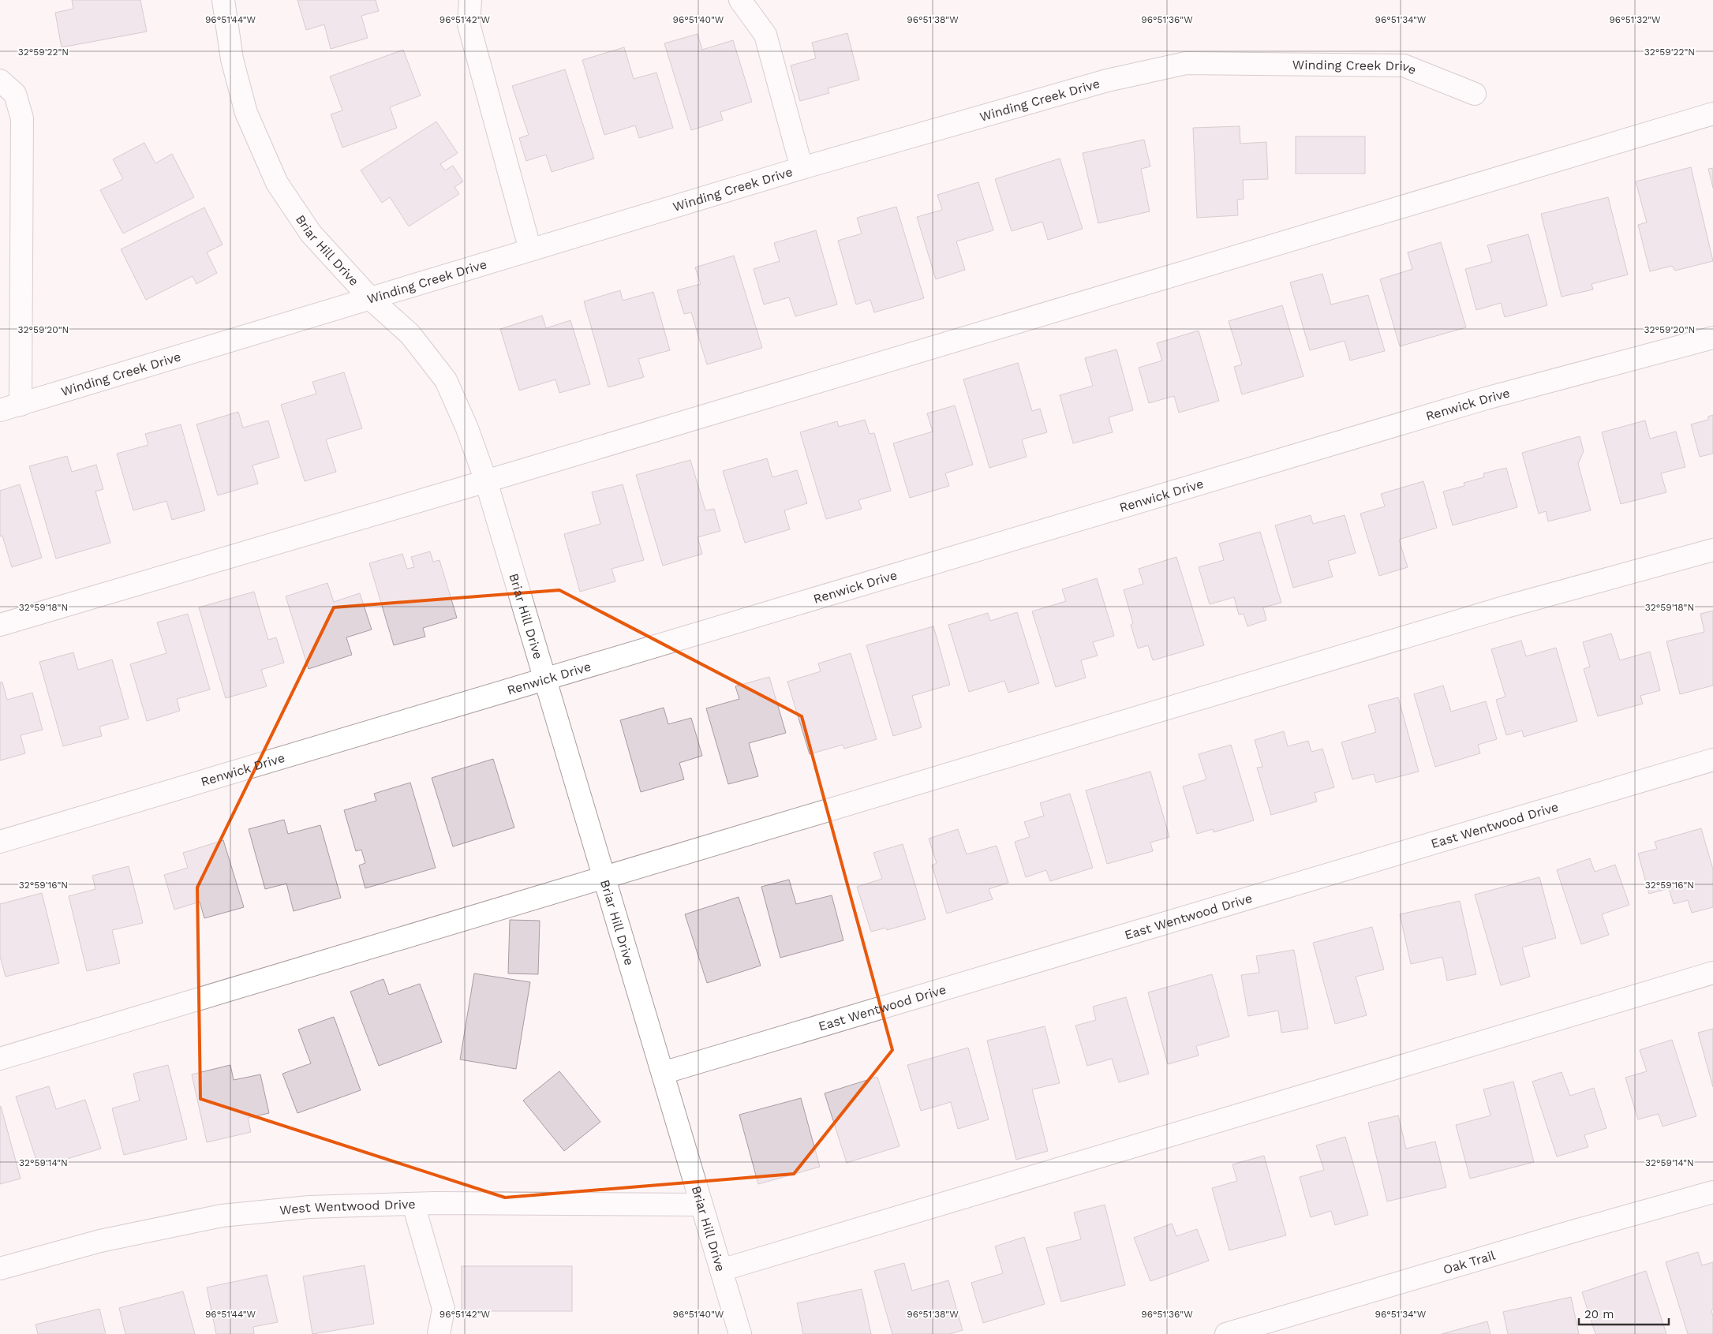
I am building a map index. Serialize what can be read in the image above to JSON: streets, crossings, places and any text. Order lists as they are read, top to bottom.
{
  "streets": {
    "street": [
      "Winding Creek Drive",
      "Briar Hill Drive",
      "Renwick Drive",
      "East Wentwood Drive",
      "West Wentwood Drive",
      "Oak Trail"
    ]
  },
  "crossings": [
    ["Winding Creek Drive", "Briar Hill Drive"],
    ["Briar Hill Drive", "Renwick Drive"],
    ["Briar Hill Drive", "East Wentwood Drive"],
    ["Briar Hill Drive", "West Wentwood Drive"]
  ],
  "scale_bar": "20 m",
  "coordinates": [
    "96°51'44\"W",
    "96°51'42\"W",
    "96°51'40\"W",
    "96°51'38\"W",
    "96°51'36\"W",
    "96°51'34\"W",
    "96°51'32\"W",
    "32°59'22\"N",
    "32°59'20\"N",
    "32°59'18\"N",
    "32°59'16\"N",
    "32°59'14\"N"
  ]
}
